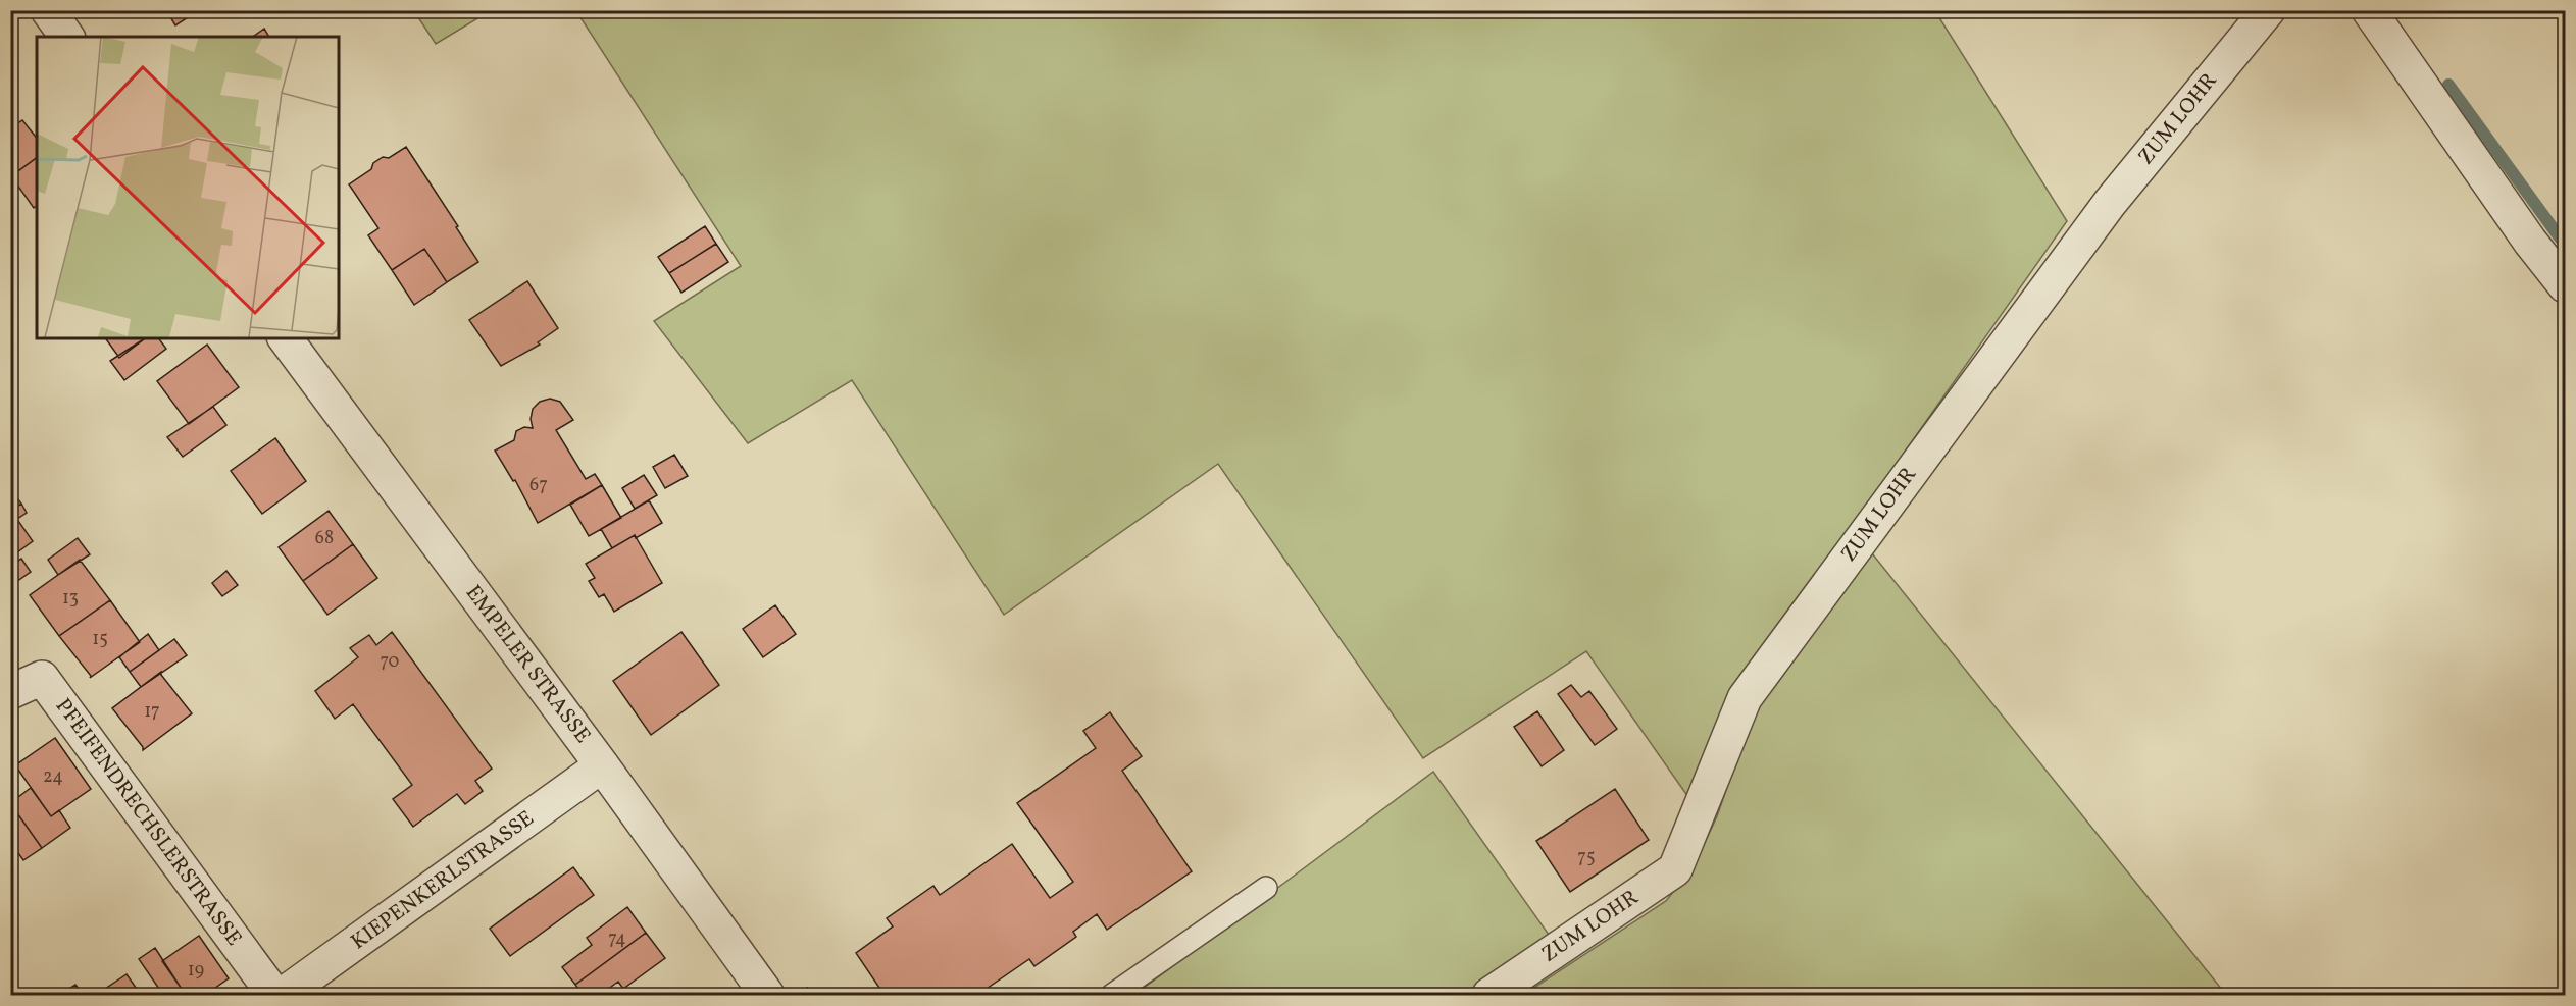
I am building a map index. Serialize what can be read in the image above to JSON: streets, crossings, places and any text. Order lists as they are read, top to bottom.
{
  "streets": {
    "street": [
      "ZUM LOHR",
      "EMPELER STRASSE",
      "PFEIFENDRECHSLERSTRASSE",
      "KIEPENKERLSTRASSE"
    ]
  },
  "crossings": [
    ["EMPELER STRASSE", "KIEPENKERLSTRASSE"]
  ],
  "house_numbers": [
    "67",
    "68",
    "13",
    "15",
    "70",
    "17",
    "24",
    "75",
    "74",
    "19"
  ]
}
